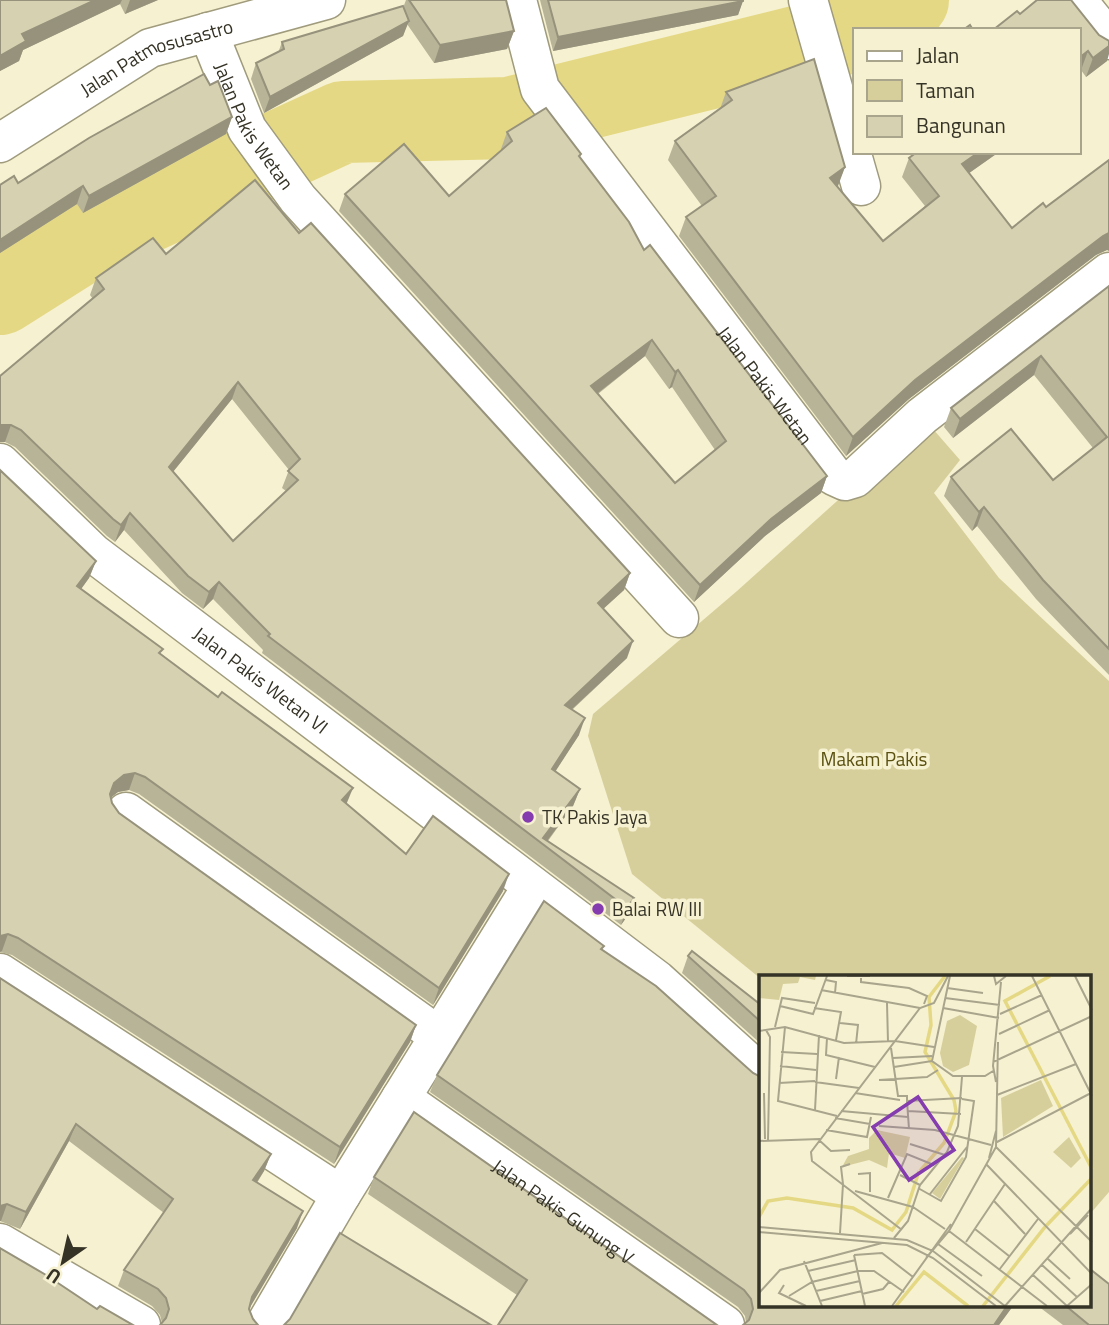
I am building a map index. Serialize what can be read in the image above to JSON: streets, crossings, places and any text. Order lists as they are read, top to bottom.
{
  "streets": {
    "street": [
      "Jalan Patmosusastro",
      "Jalan Pakis Wetan",
      "Jalan Pakis Wetan VI",
      "Jalan Pakis Gunung V"
    ]
  },
  "crossings": [
    ["Jalan Patmosusastro", "Jalan Pakis Wetan"]
  ],
  "parks": ["Makam Pakis"],
  "places": ["TK Pakis Jaya", "Balai RW III"],
  "legend": ["Jalan", "Taman", "Bangunan"],
  "north": "bottom left"
}
